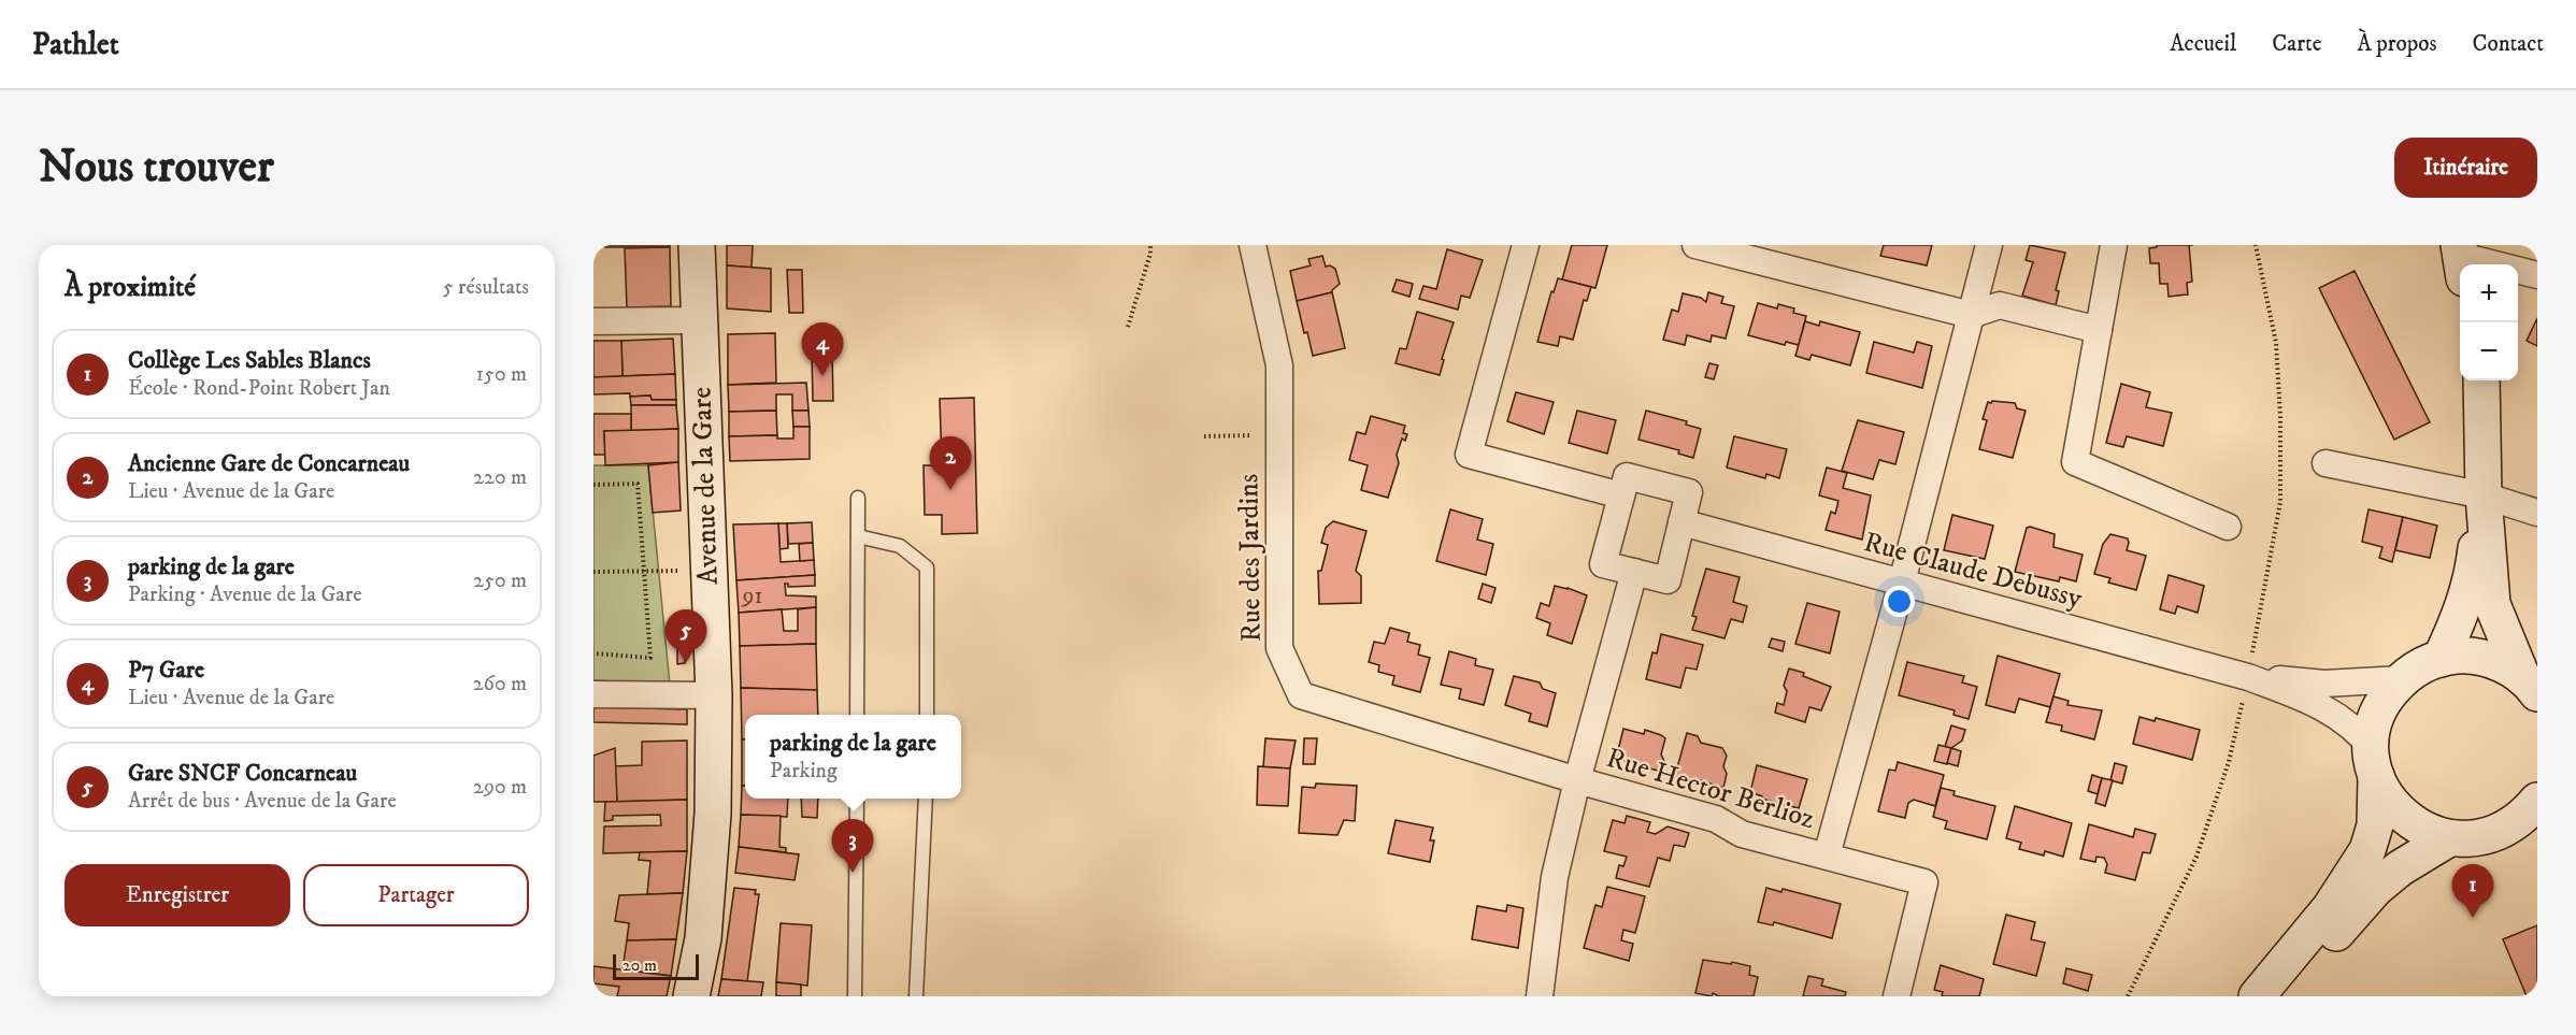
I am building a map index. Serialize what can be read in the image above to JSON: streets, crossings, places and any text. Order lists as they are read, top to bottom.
{
  "streets": {
    "main road": ["Avenue de la Gare"],
    "street": ["Rue des Jardins", "Rue Claude Debussy", "Rue Hector Berlioz"]
  },
  "crossings": [
    ["Rue des Jardins", "Rue Hector Berlioz"]
  ],
  "house_numbers": ["91"],
  "scale_bar": "20 m",
  "page": {
    "header": "Pathlet",
    "nav": [
      "Accueil",
      "Carte",
      "À propos",
      "Contact"
    ],
    "buttons": [
      "Itinéraire",
      ["Enregistrer", "Partager"]
    ],
    "title": "Nous trouver",
    "heading": ["À proximité", "5 résultats"],
    "map_buttons": ["+", "−"],
    "pins": [
      "4",
      "2",
      "5",
      "3",
      "1"
    ],
    "list": [
      {
        "mark": "1",
        "name": "Collège Les Sables Blancs",
        "note": "École · Rond-Point Robert Jan",
        "value": "150 m"
      },
      {
        "mark": "2",
        "name": "Ancienne Gare de Concarneau",
        "note": "Lieu · Avenue de la Gare",
        "value": "220 m"
      },
      {
        "mark": "3",
        "name": "parking de la gare",
        "note": "Parking · Avenue de la Gare",
        "value": "250 m"
      },
      {
        "mark": "4",
        "name": "P7 Gare",
        "note": "Lieu · Avenue de la Gare",
        "value": "260 m"
      },
      {
        "mark": "5",
        "name": "Gare SNCF Concarneau",
        "note": "Arrêt de bus · Avenue de la Gare",
        "value": "290 m"
      }
    ],
    "popup": ["parking de la gare", "Parking"],
    "scale": "20 m"
  }
}
